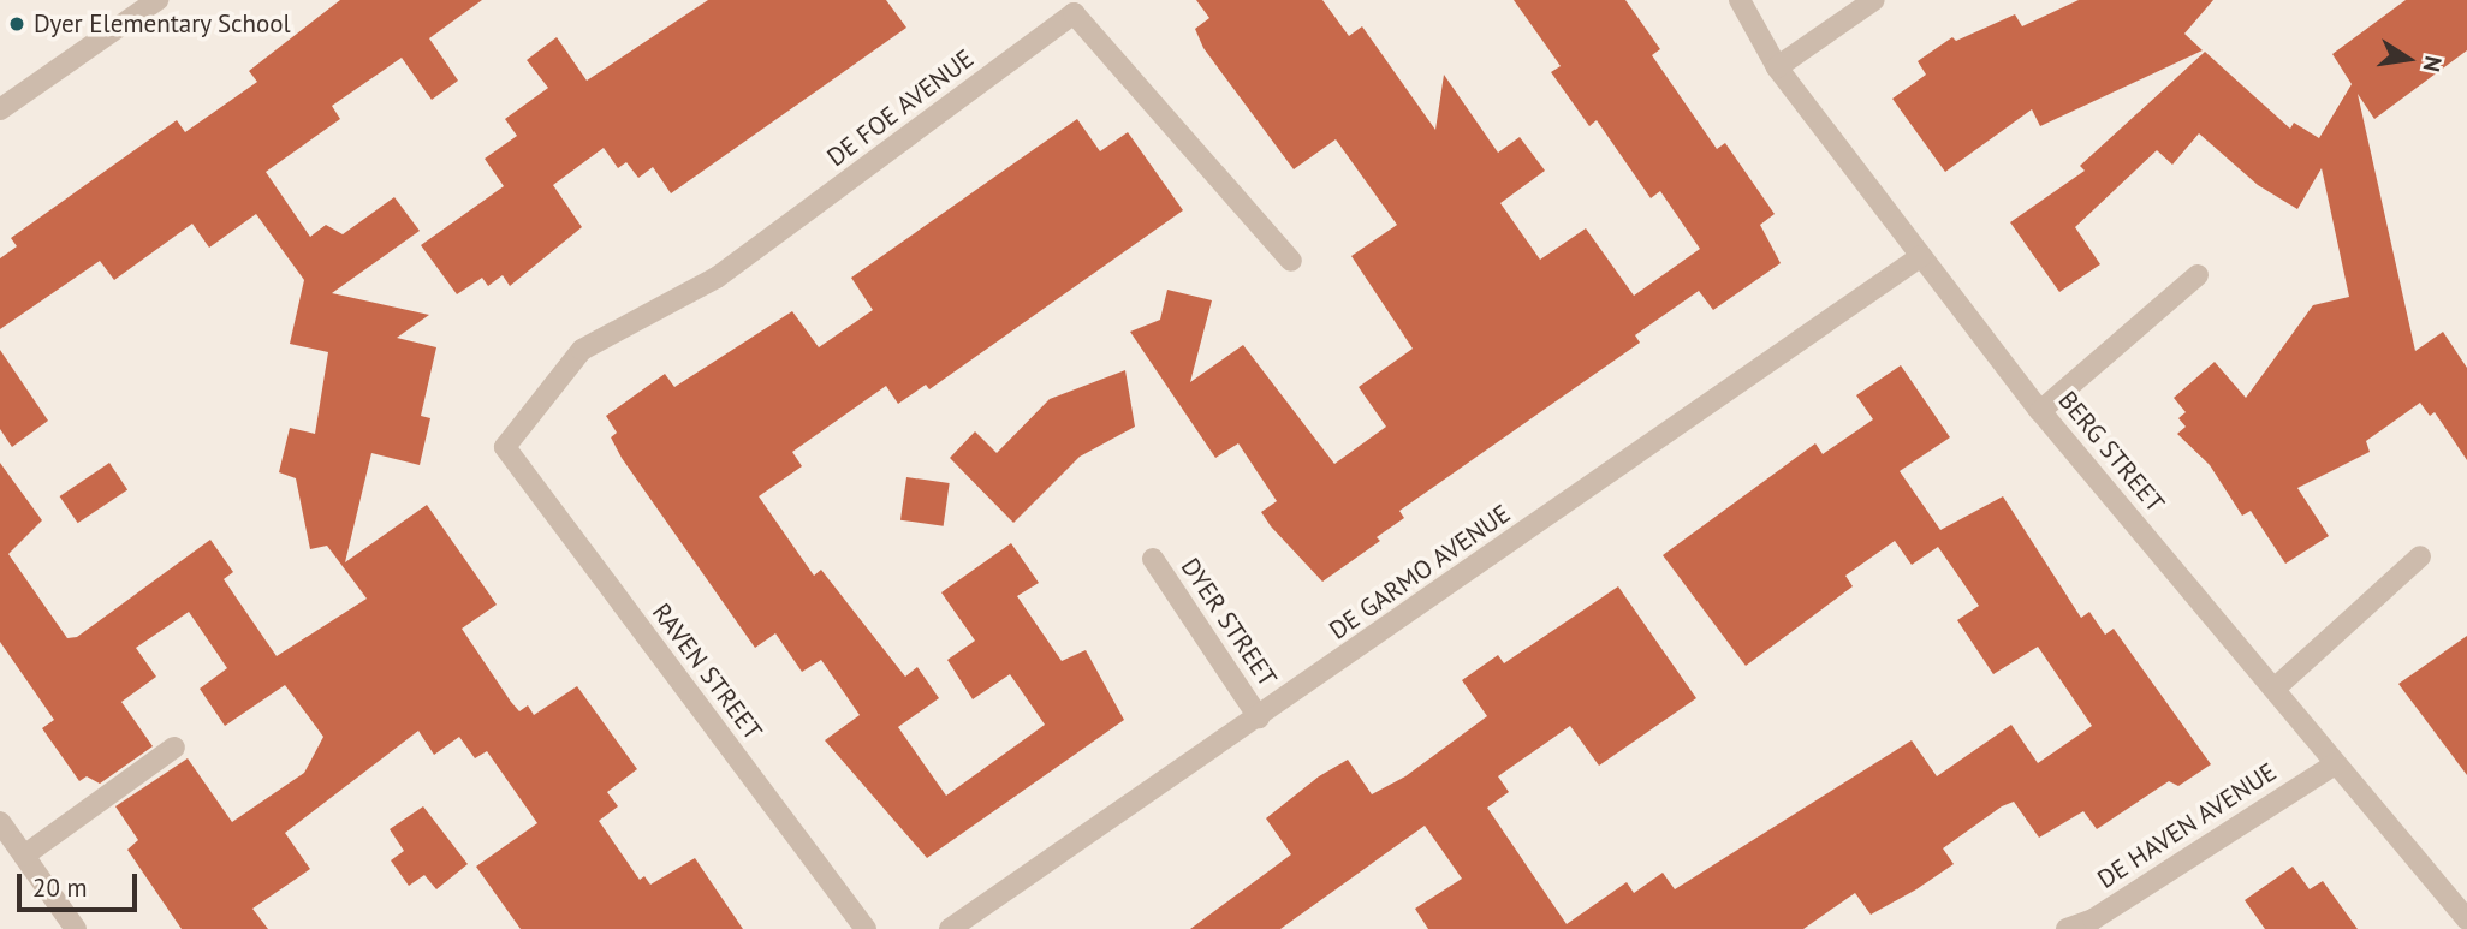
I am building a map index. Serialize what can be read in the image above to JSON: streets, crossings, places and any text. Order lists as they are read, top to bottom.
{
  "streets": {
    "street": [
      "DE FOE AVENUE",
      "BERG STREET",
      "DE GARMO AVENUE",
      "DYER STREET",
      "RAVEN STREET",
      "DE HAVEN AVENUE"
    ]
  },
  "crossings": [
    ["DE FOE AVENUE", "RAVEN STREET"],
    ["BERG STREET", "DE GARMO AVENUE"],
    ["BERG STREET", "DE HAVEN AVENUE"],
    ["DE GARMO AVENUE", "DYER STREET"]
  ],
  "places": ["Dyer Elementary School"],
  "scale_bar": "20 m",
  "north": "right"
}
